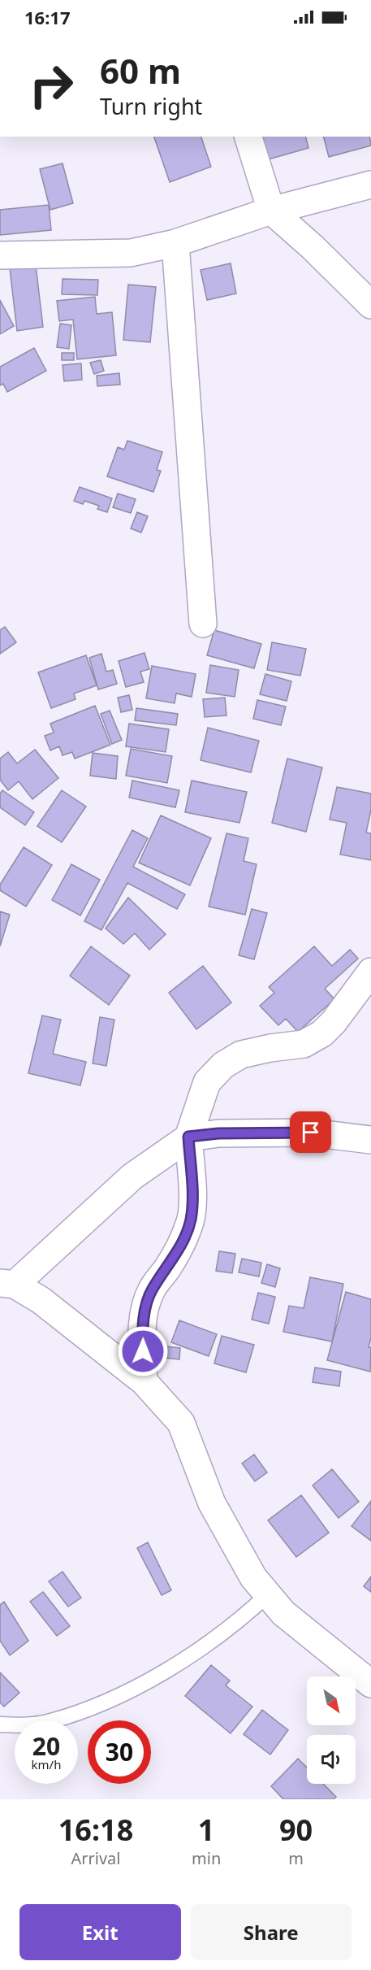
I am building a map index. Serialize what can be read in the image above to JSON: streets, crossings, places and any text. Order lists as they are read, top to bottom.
{
  "north": "bottom right",
  "page": {
    "status": "16:17",
    "turn": ["60 m", "Turn right"],
    "speed": "20 km/h",
    "limit": "30",
    "eta": [
      "16:18",
      "Arrival",
      "1",
      "min",
      "90",
      "m"
    ],
    "buttons": ["Exit", "Share"]
  }
}
